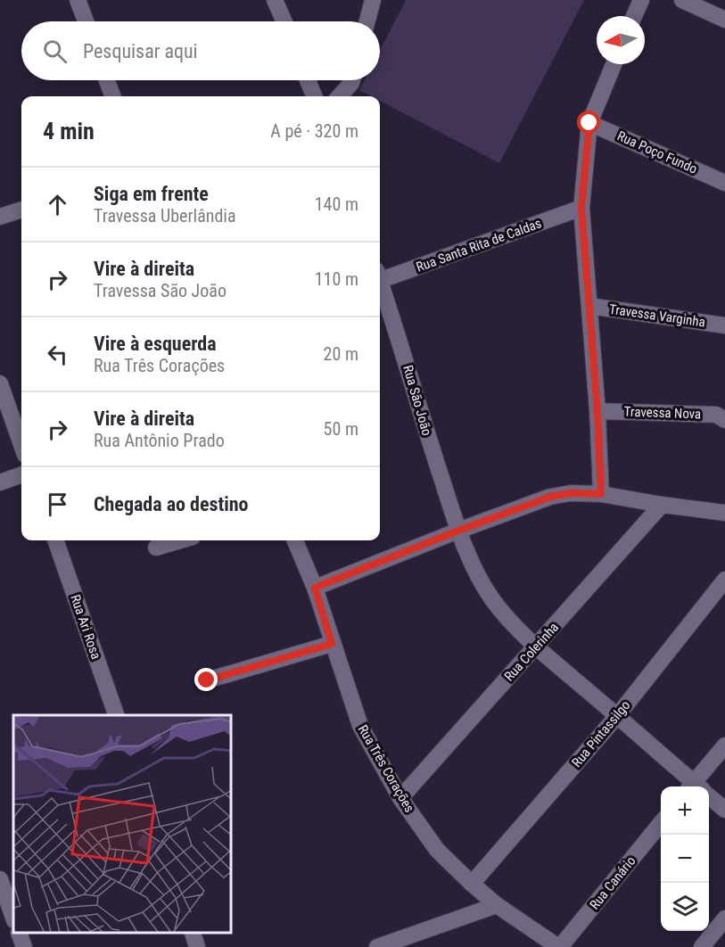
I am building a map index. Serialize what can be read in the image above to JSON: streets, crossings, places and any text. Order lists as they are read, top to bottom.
{
  "streets": {
    "street": [
      "Rua Poço Fundo",
      "Rua Santa Rita de Caldas",
      "Travessa Varginha",
      "Rua São João",
      "Travessa Nova",
      "Rua Ari Rosa",
      "Rua Colerinha",
      "Rua Pintassilgo",
      "Rua Três Corações",
      "Rua Canário"
    ]
  },
  "crossings": [
    ["Rua São João", "Rua Colerinha"],
    ["Rua São João", "Rua Pintassilgo"],
    ["Rua Colerinha", "Rua Três Corações"],
    ["Rua Pintassilgo", "Rua Três Corações"],
    ["Rua Três Corações", "Rua Canário"]
  ],
  "north": "left",
  "page": {
    "search": "Pesquisar aqui",
    "heading": ["4 min", "A pé · 320 m"],
    "list": [
      ["Siga em frente", "Travessa Uberlândia", "140 m"],
      ["Vire à direita", "Travessa São João", "110 m"],
      ["Vire à esquerda", "Rua Três Corações", "20 m"],
      ["Vire à direita", "Rua Antônio Prado", "50 m"],
      "Chegada ao destino"
    ],
    "map_buttons": ["+", "−"]
  }
}
